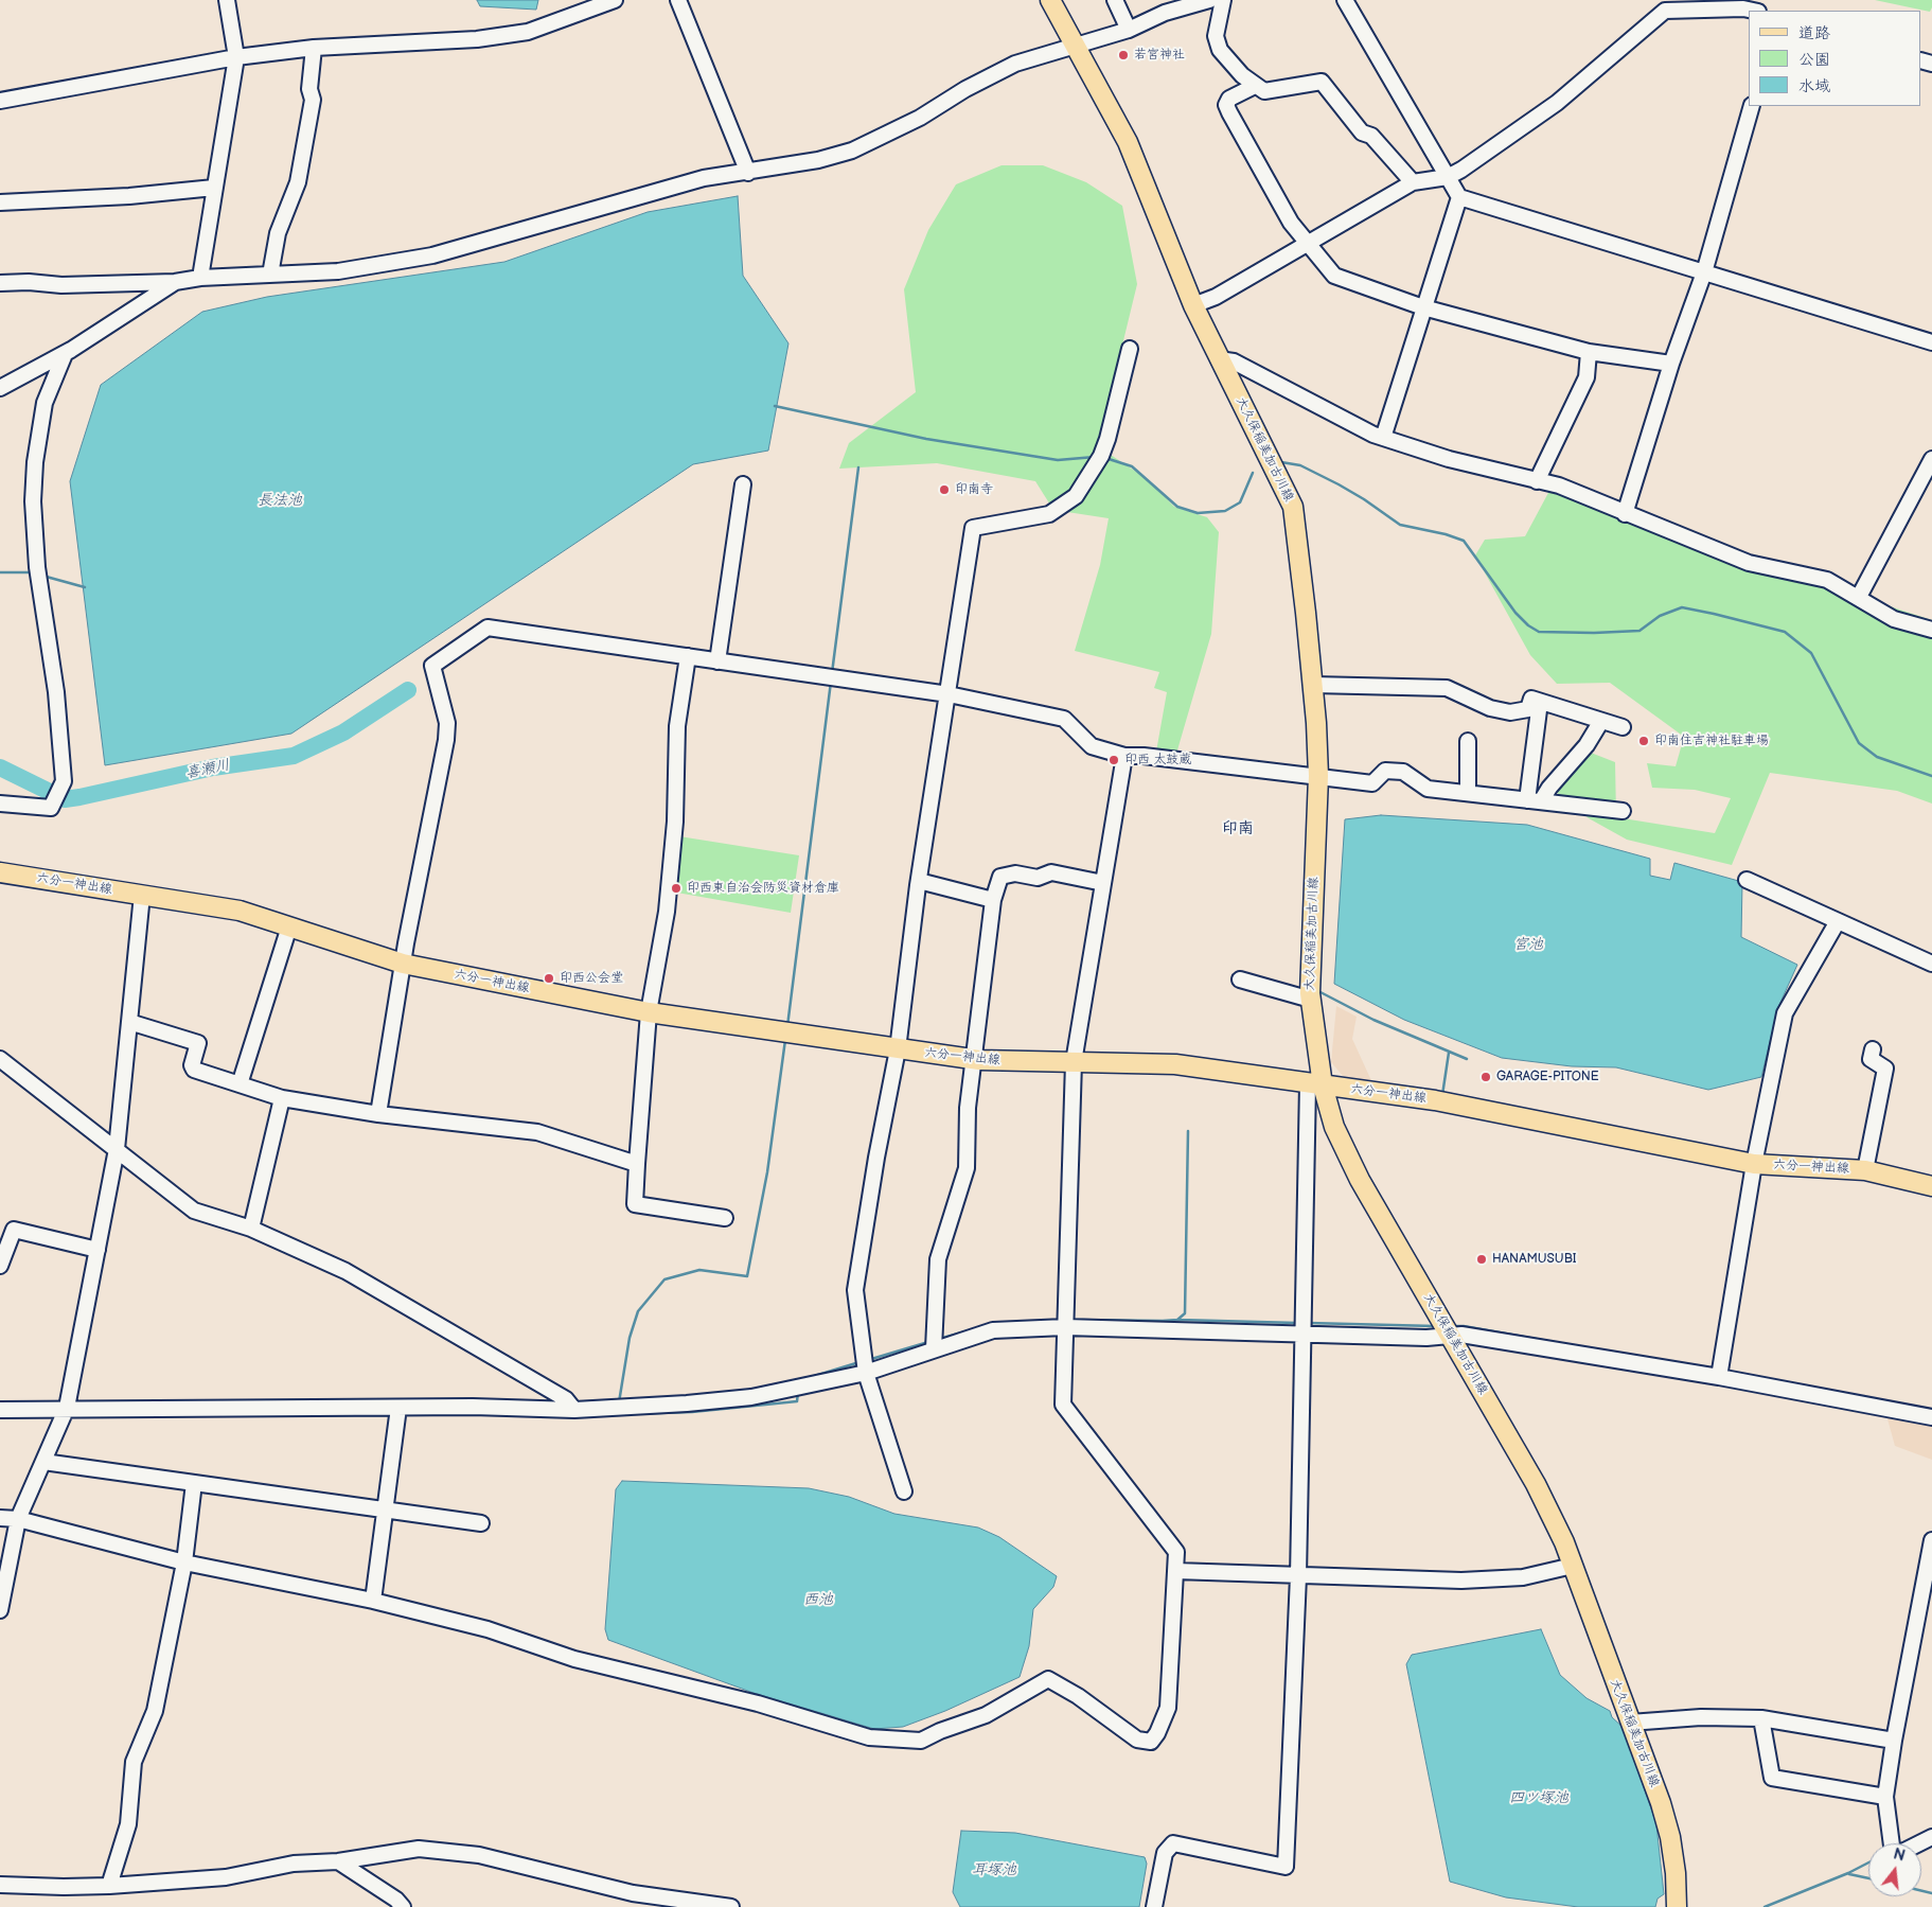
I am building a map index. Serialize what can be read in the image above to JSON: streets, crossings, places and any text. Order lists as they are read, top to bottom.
{
  "streets": {
    "main road": ["大久保稲美加古川線", "六分一神出線"]
  },
  "crossings": [
    ["大久保稲美加古川線", "六分一神出線"]
  ],
  "districts": ["印南"],
  "water": [
    "長法池",
    "喜瀬川",
    "宮池",
    "西池",
    "四ツ塚池",
    "耳塚池"
  ],
  "places": [
    "若宮神社",
    "印南寺",
    "印南住吉神社駐車場",
    "印西 太鼓蔵",
    "印西東自治会防災資材倉庫",
    "印西公会堂",
    "GARAGE-PITONE",
    "HANAMUSUBI"
  ],
  "legend": ["道路", "公園", "水域"],
  "north": "top"
}
